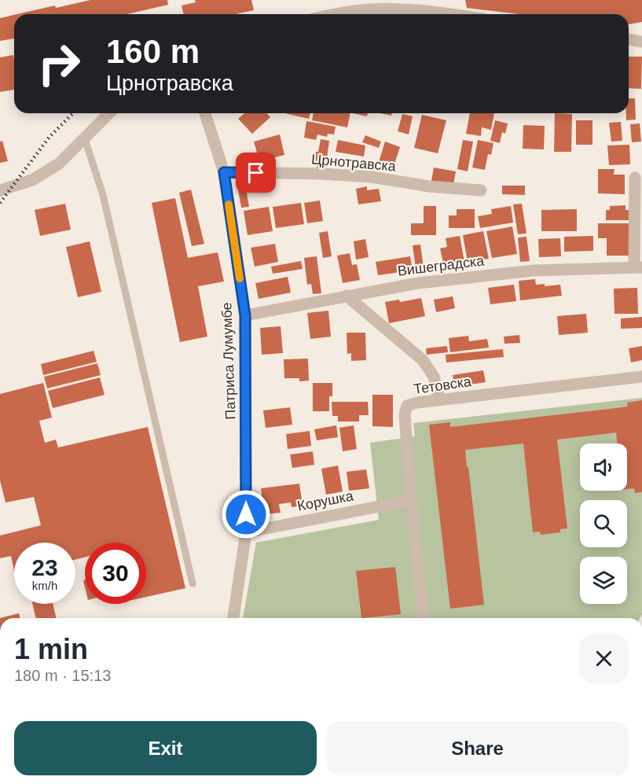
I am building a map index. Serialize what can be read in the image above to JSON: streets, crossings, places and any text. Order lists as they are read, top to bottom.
{
  "streets": {
    "street": [
      "Црнотравска",
      "Вишеградска",
      "Патриса Лумумбе",
      "Тетовска",
      "Корушка"
    ]
  },
  "crossings": [
    ["Црнотравска", "Патриса Лумумбе"],
    ["Вишеградска", "Патриса Лумумбе"],
    ["Патриса Лумумбе", "Корушка"],
    ["Тетовска", "Корушка"]
  ],
  "page": {
    "turn": ["160 m", "Црнотравска"],
    "speed": "23 km/h",
    "limit": "30",
    "heading": ["1 min", "180 m · 15:13"],
    "buttons": ["Exit", "Share"]
  }
}
